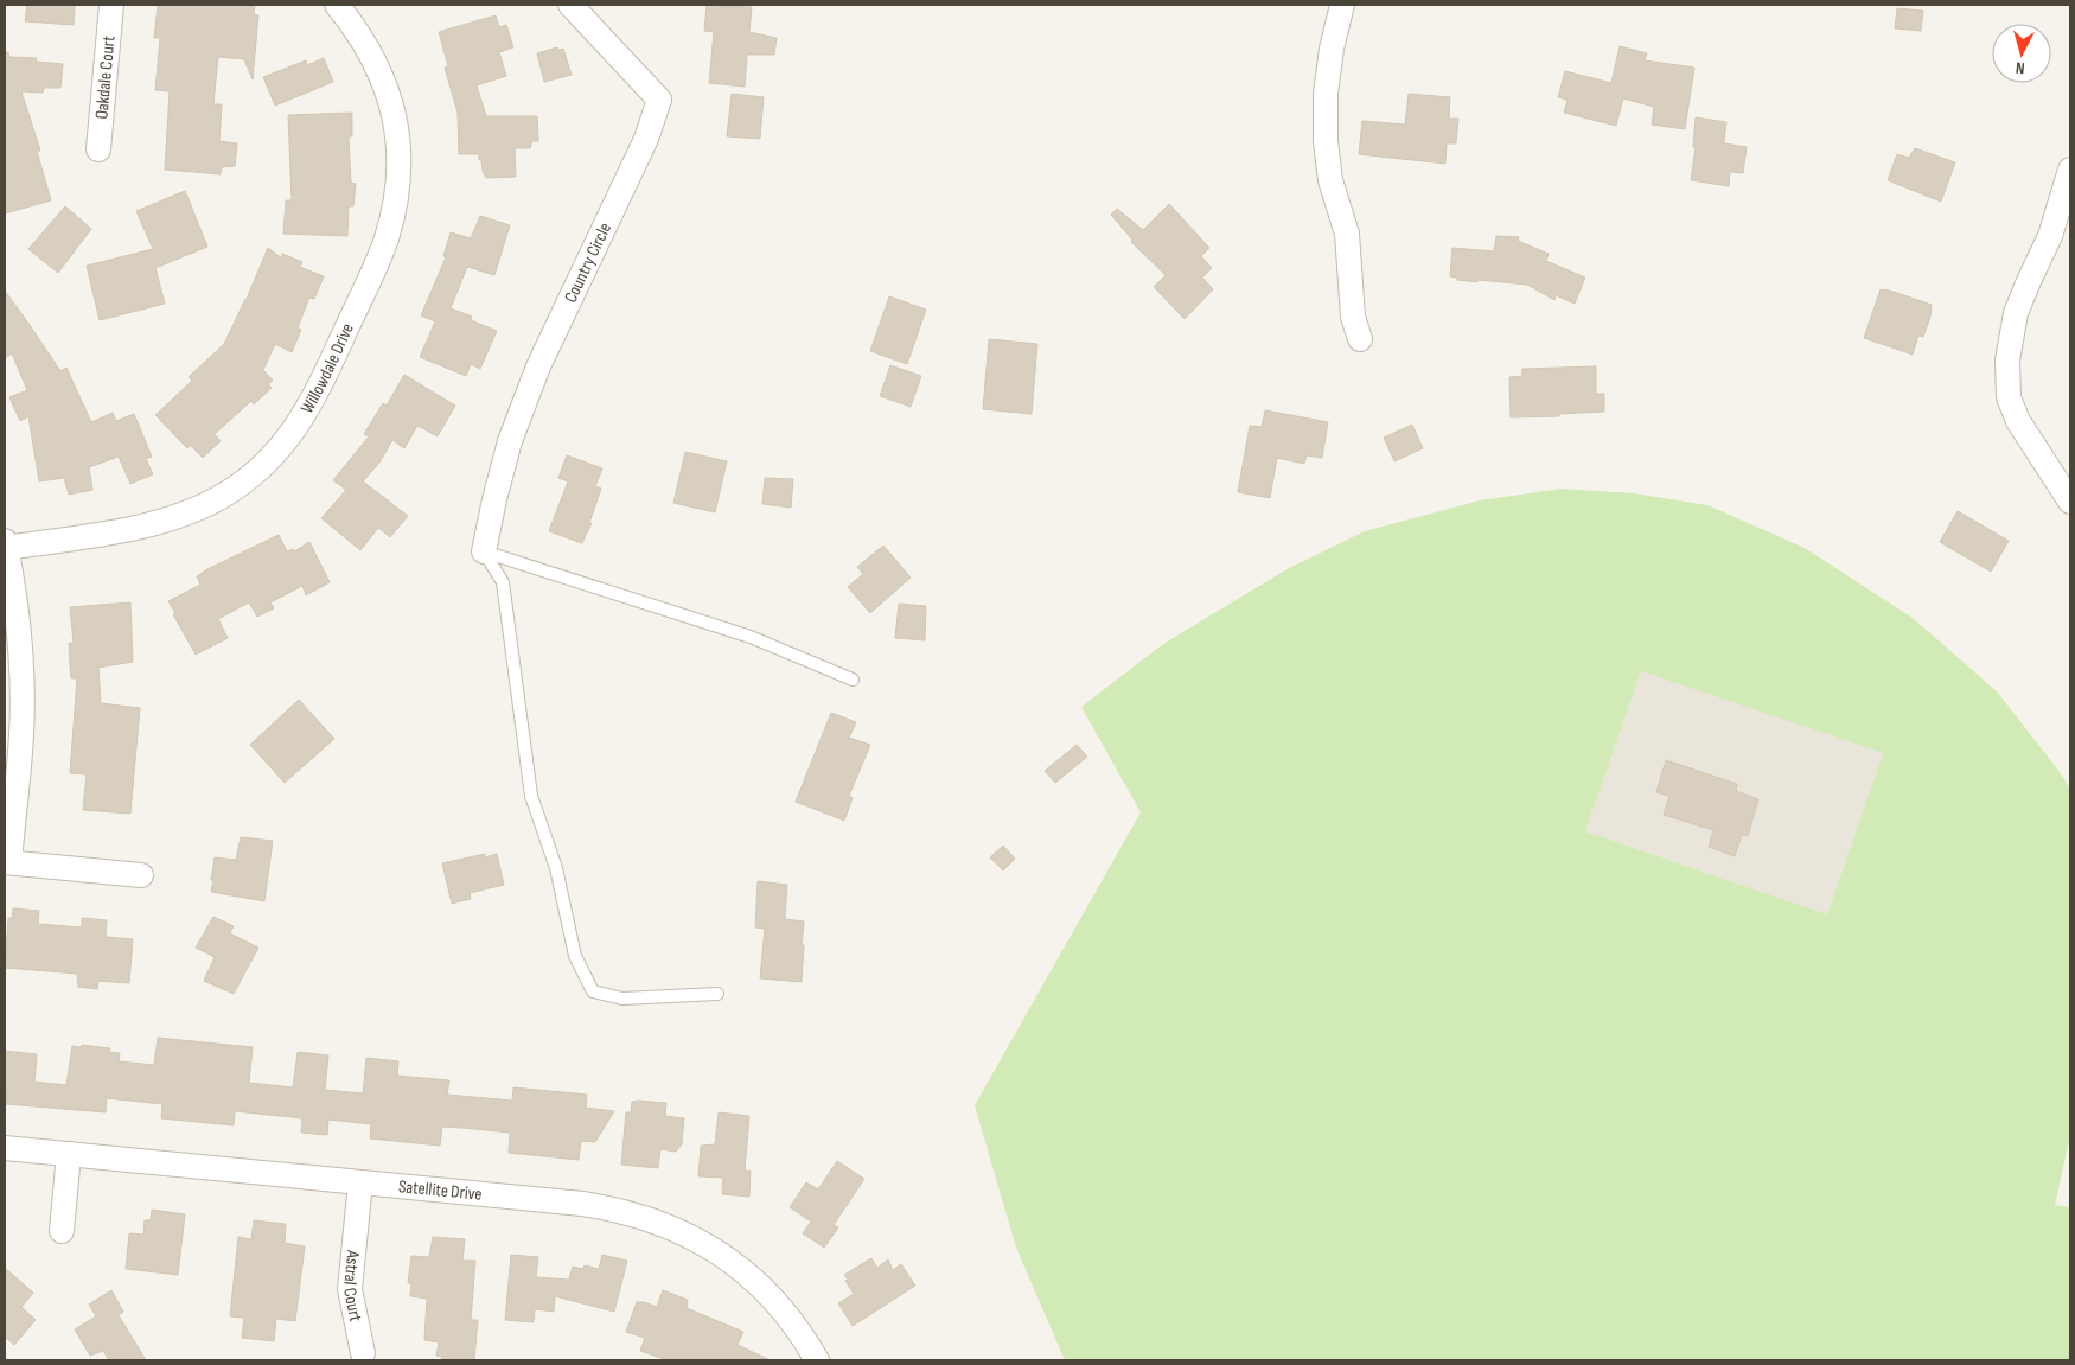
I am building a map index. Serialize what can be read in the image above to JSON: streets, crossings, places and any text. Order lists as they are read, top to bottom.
{
  "streets": {
    "street": [
      "Oakdale Court",
      "Country Circle",
      "Willowdale Drive",
      "Satellite Drive",
      "Astral Court"
    ]
  },
  "crossings": [
    ["Satellite Drive", "Astral Court"]
  ],
  "north": "bottom"
}
